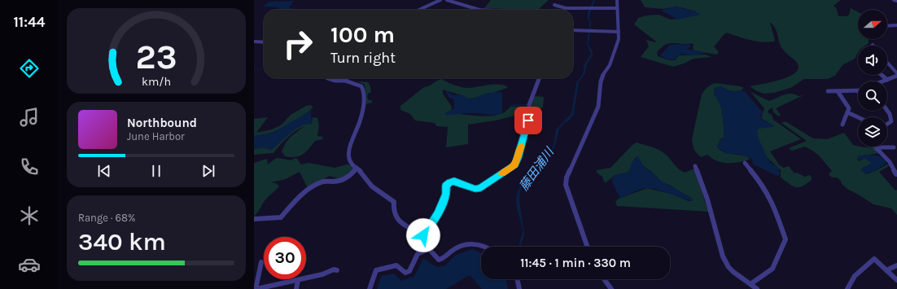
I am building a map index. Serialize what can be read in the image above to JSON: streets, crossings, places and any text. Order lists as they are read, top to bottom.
{
  "water": ["藤田浦川"],
  "north": "right",
  "page": {
    "tabs": "11:44",
    "turn": ["100 m", "Turn right"],
    "song": ["Northbound", "June Harbor"],
    "tile": ["Range · 68%", "340 km"],
    "limit": "30",
    "trip": "11:45 · 1 min · 330 m",
    "gauge": ["23", "km/h"]
  }
}
